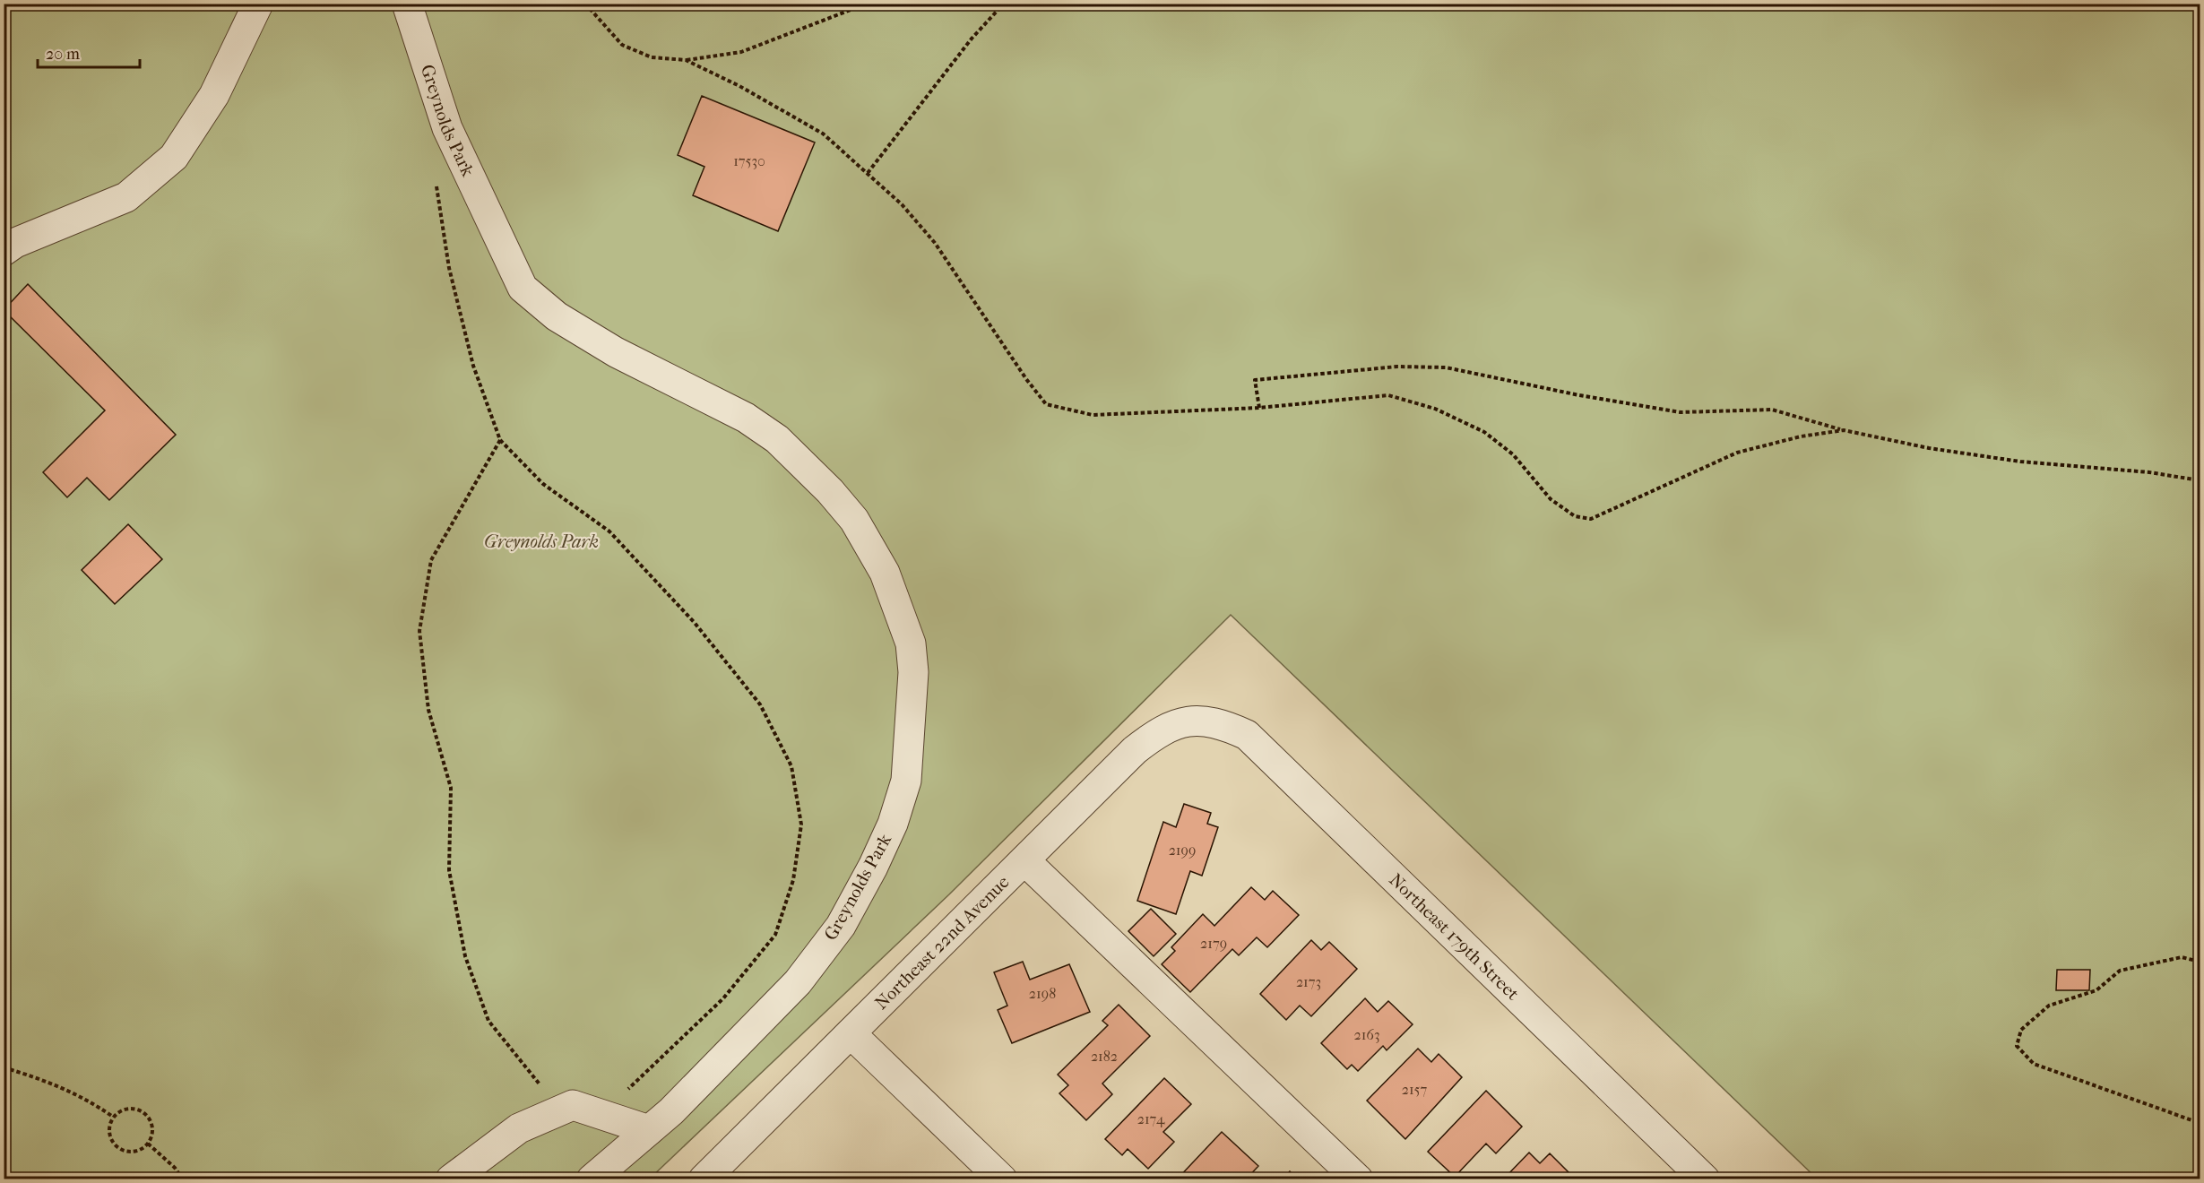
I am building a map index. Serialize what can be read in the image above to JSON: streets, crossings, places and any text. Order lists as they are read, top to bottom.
{
  "streets": {
    "street": ["Greynolds Park", "Northeast 179th Street", "Northeast 22nd Avenue"]
  },
  "crossings": [
    ["Northeast 179th Street", "Northeast 22nd Avenue"]
  ],
  "parks": ["Greynolds Park"],
  "house_numbers": [
    "17530",
    "2199",
    "2179",
    "2173",
    "2198",
    "2163",
    "2182",
    "2157",
    "2174"
  ],
  "scale_bar": "20 m"
}
